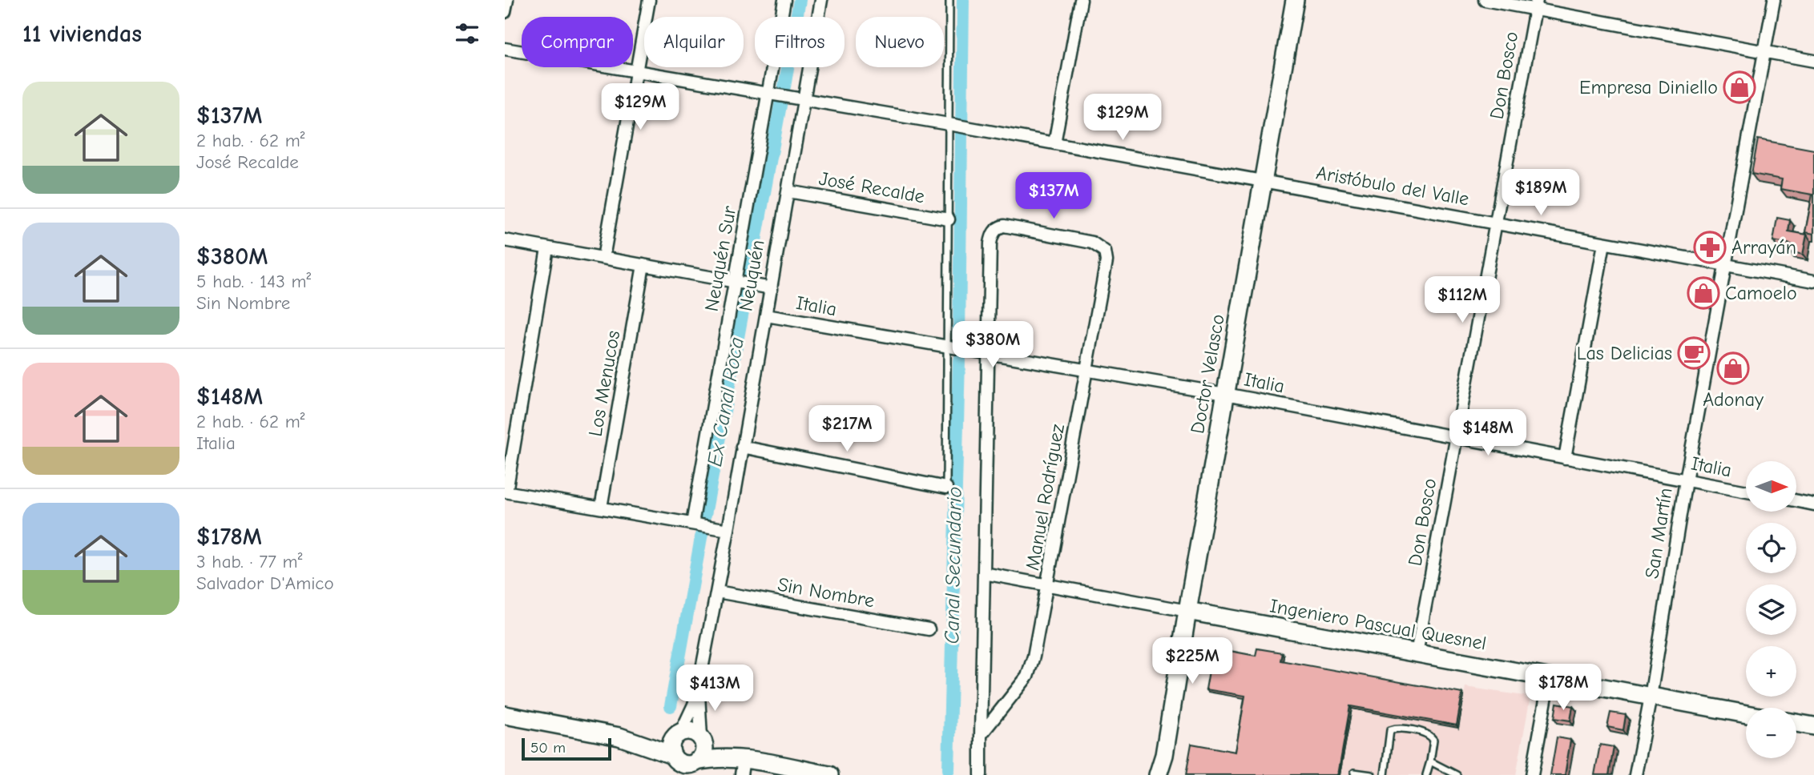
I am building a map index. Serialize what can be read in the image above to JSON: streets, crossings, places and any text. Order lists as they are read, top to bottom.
{
  "streets": {
    "main road": ["Doctor Velasco", "Ingeniero Pascual Quesnel"],
    "street": [
      "Don Bosco",
      "Aristóbulo del Valle",
      "José Recalde",
      "Neuquén Sur",
      "Neuquén",
      "Italia",
      "Los Menucos",
      "Manuel Rodríguez",
      "San Martín",
      "Sin Nombre"
    ]
  },
  "crossings": [
    ["Don Bosco", "Aristóbulo del Valle"],
    ["Don Bosco", "Italia"],
    ["Don Bosco", "Ingeniero Pascual Quesnel"],
    ["Aristóbulo del Valle", "Doctor Velasco"],
    ["Aristóbulo del Valle", "San Martín"],
    ["José Recalde", "Neuquén"],
    ["Neuquén Sur", "Italia"],
    ["Neuquén", "Italia"],
    ["Neuquén", "Sin Nombre"],
    ["Italia", "Doctor Velasco"],
    ["Italia", "Los Menucos"],
    ["Italia", "Manuel Rodríguez"],
    ["Italia", "San Martín"],
    ["Doctor Velasco", "Ingeniero Pascual Quesnel"],
    ["Manuel Rodríguez", "Ingeniero Pascual Quesnel"],
    ["San Martín", "Ingeniero Pascual Quesnel"]
  ],
  "water": ["Ex Canal Roca", "Canal Secundario"],
  "places": {
    "shop": ["Empresa Diniello", "Camoelo", "Adonay"],
    "pharmacy": ["Arrayán"],
    "cafe": ["Las Delicias"]
  },
  "scale_bar": "50 m",
  "north": "right",
  "page": {
    "heading": "11 viviendas",
    "chip": [
      "Comprar",
      "Alquilar",
      "Filtros",
      "Nuevo"
    ],
    "list": [
      {
        "name": "$137M",
        "note": "2 hab. · 62 m² · José Recalde"
      },
      {
        "name": "$380M",
        "note": "5 hab. · 143 m² · Sin Nombre"
      },
      {
        "name": "$148M",
        "note": "2 hab. · 62 m² · Italia"
      },
      {
        "name": "$178M",
        "note": "3 hab. · 77 m² · Salvador D'Amico"
      }
    ],
    "price": [
      "$129M",
      "$129M",
      "$189M",
      "$137M",
      "$112M",
      "$380M",
      "$217M",
      "$148M",
      "$225M",
      "$178M",
      "$413M"
    ],
    "map_buttons": ["+", "−"],
    "scale": "50 m"
  }
}
